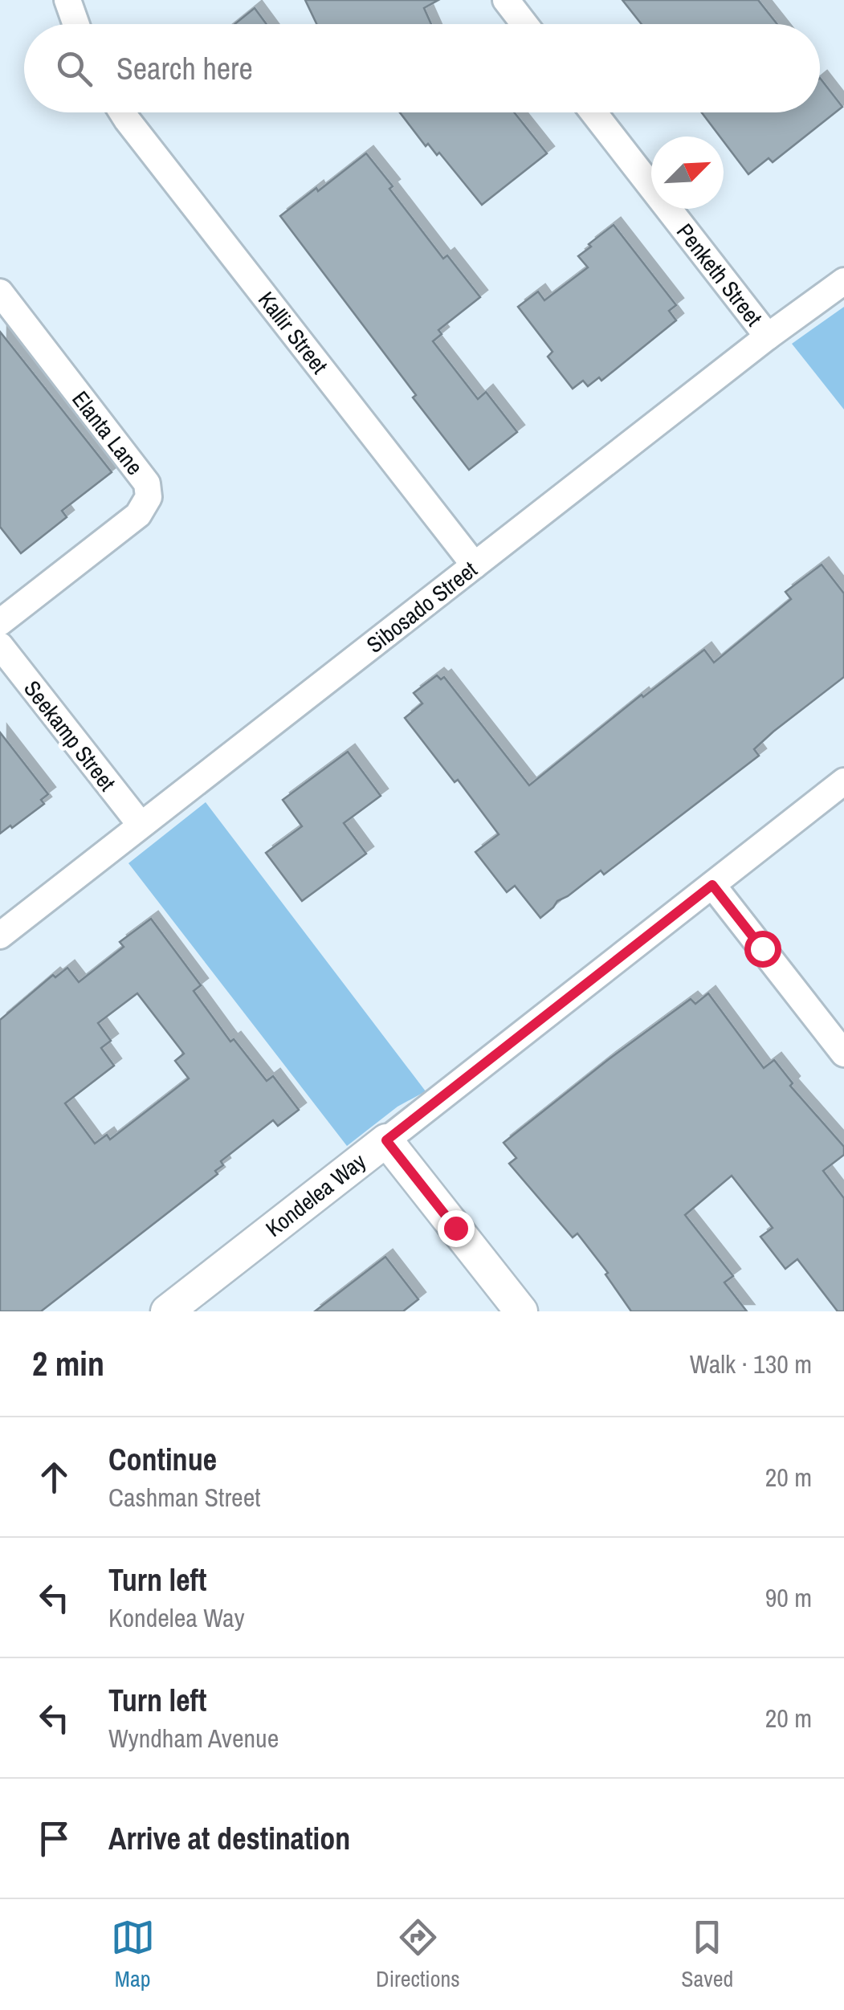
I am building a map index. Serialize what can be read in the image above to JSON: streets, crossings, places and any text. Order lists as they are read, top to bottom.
{
  "streets": {
    "street": [
      "Penketh Street",
      "Kallir Street",
      "Elanta Lane",
      "Sibosado Street",
      "Seekamp Street",
      "Kondelea Way"
    ]
  },
  "crossings": [
    ["Penketh Street", "Sibosado Street"],
    ["Kallir Street", "Sibosado Street"],
    ["Sibosado Street", "Seekamp Street"]
  ],
  "north": "top right",
  "page": {
    "search": "Search here",
    "heading": ["2 min", "Walk · 130 m"],
    "list": [
      ["Continue", "Cashman Street", "20 m"],
      ["Turn left", "Kondelea Way", "90 m"],
      ["Turn left", "Wyndham Avenue", "20 m"],
      "Arrive at destination"
    ],
    "nav": ["Map", "Directions", "Saved"]
  }
}
